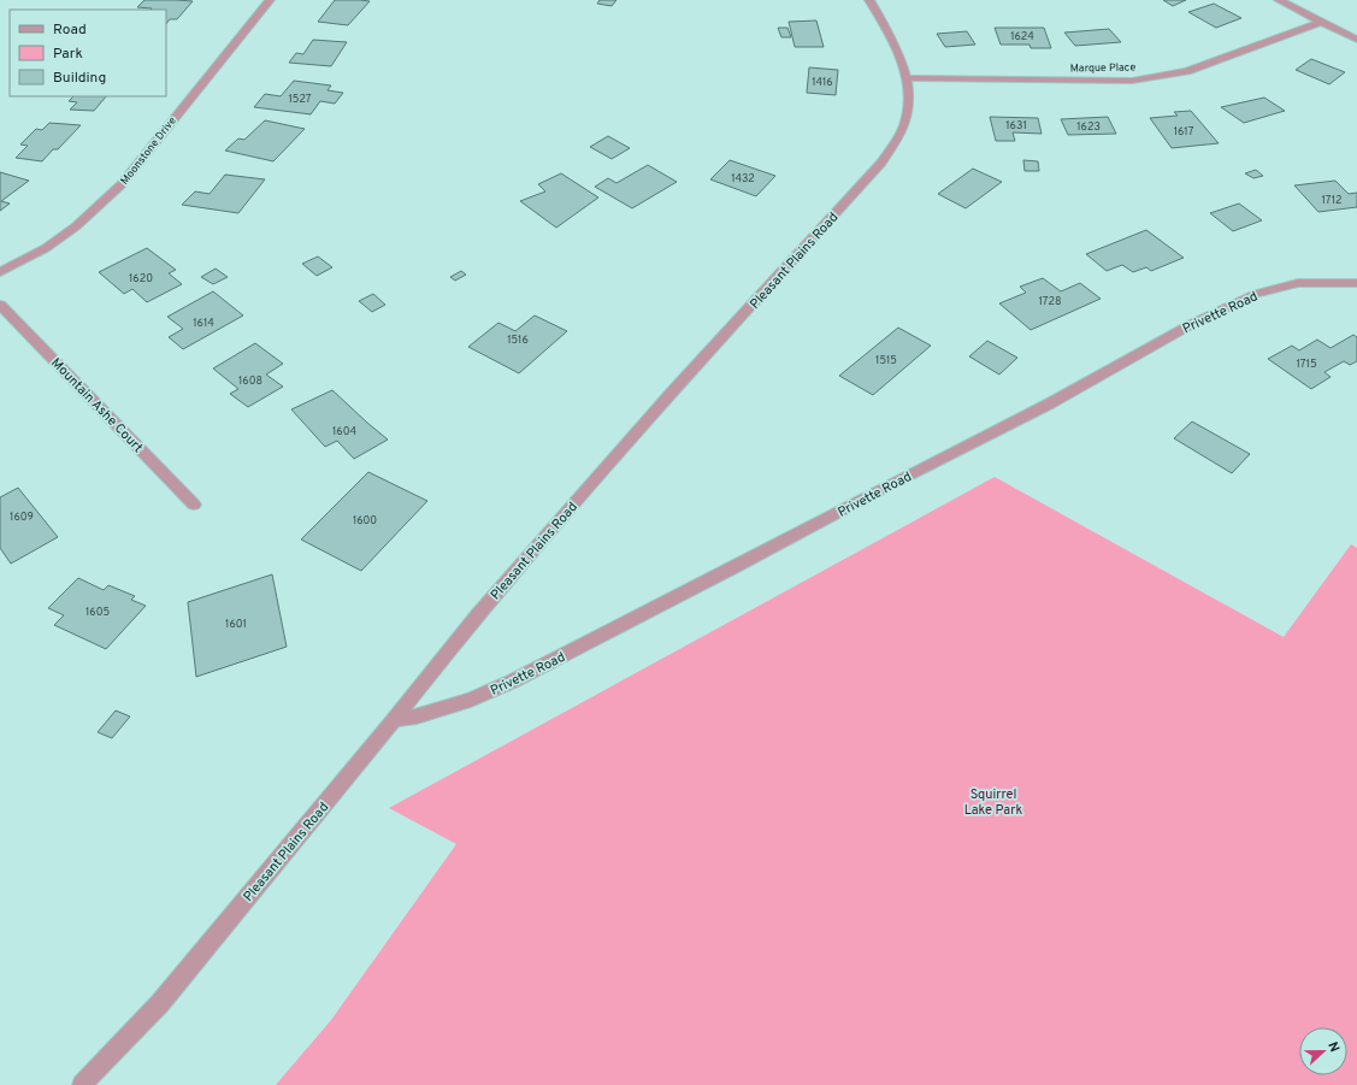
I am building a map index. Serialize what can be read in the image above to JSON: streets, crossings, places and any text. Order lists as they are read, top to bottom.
{
  "streets": {
    "street": [
      "Marque Place",
      "Moonstone Drive",
      "Pleasant Plains Road",
      "Privette Road",
      "Mountain Ashe Court"
    ]
  },
  "crossings": [
    ["Marque Place", "Pleasant Plains Road"],
    ["Pleasant Plains Road", "Privette Road"]
  ],
  "parks": ["Squirrel Lake Park"],
  "house_numbers": [
    "1624",
    "1416",
    "1527",
    "1631",
    "1623",
    "1617",
    "1432",
    "1712",
    "1620",
    "1728",
    "1614",
    "1516",
    "1515",
    "1715",
    "1608",
    "1604",
    "1609",
    "1600",
    "1605",
    "1601"
  ],
  "legend": ["Road", "Park", "Building"],
  "north": "right"
}
